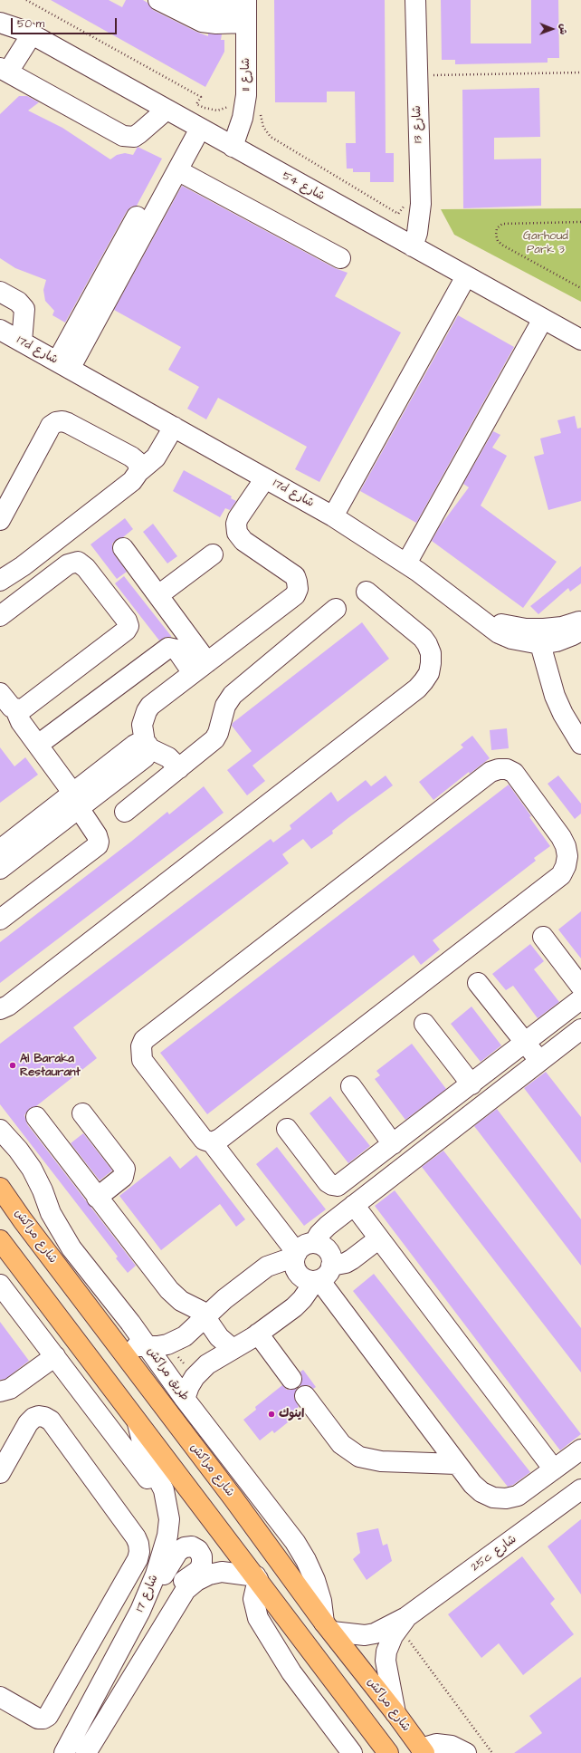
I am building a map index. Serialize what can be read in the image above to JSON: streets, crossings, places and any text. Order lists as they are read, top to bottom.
{
  "streets": {
    "main road": ["شارع مراكش"],
    "street": [
      "شارع 11",
      "شارع 13",
      "شارع 54",
      "17d شارع",
      "طريق مراكش",
      "25c شارع",
      "شارع 17"
    ]
  },
  "crossings": [
    ["شارع 11", "شارع 54"],
    ["شارع 13", "شارع 54"],
    ["شارع مراكش", "طريق مراكش"],
    ["شارع مراكش", "25c شارع"],
    ["طريق مراكش", "25c شارع"]
  ],
  "parks": ["Garhoud Park 3"],
  "places": ["Al Baraka Restaurant", "اينوك"],
  "scale_bar": "50 m",
  "north": "right"
}
